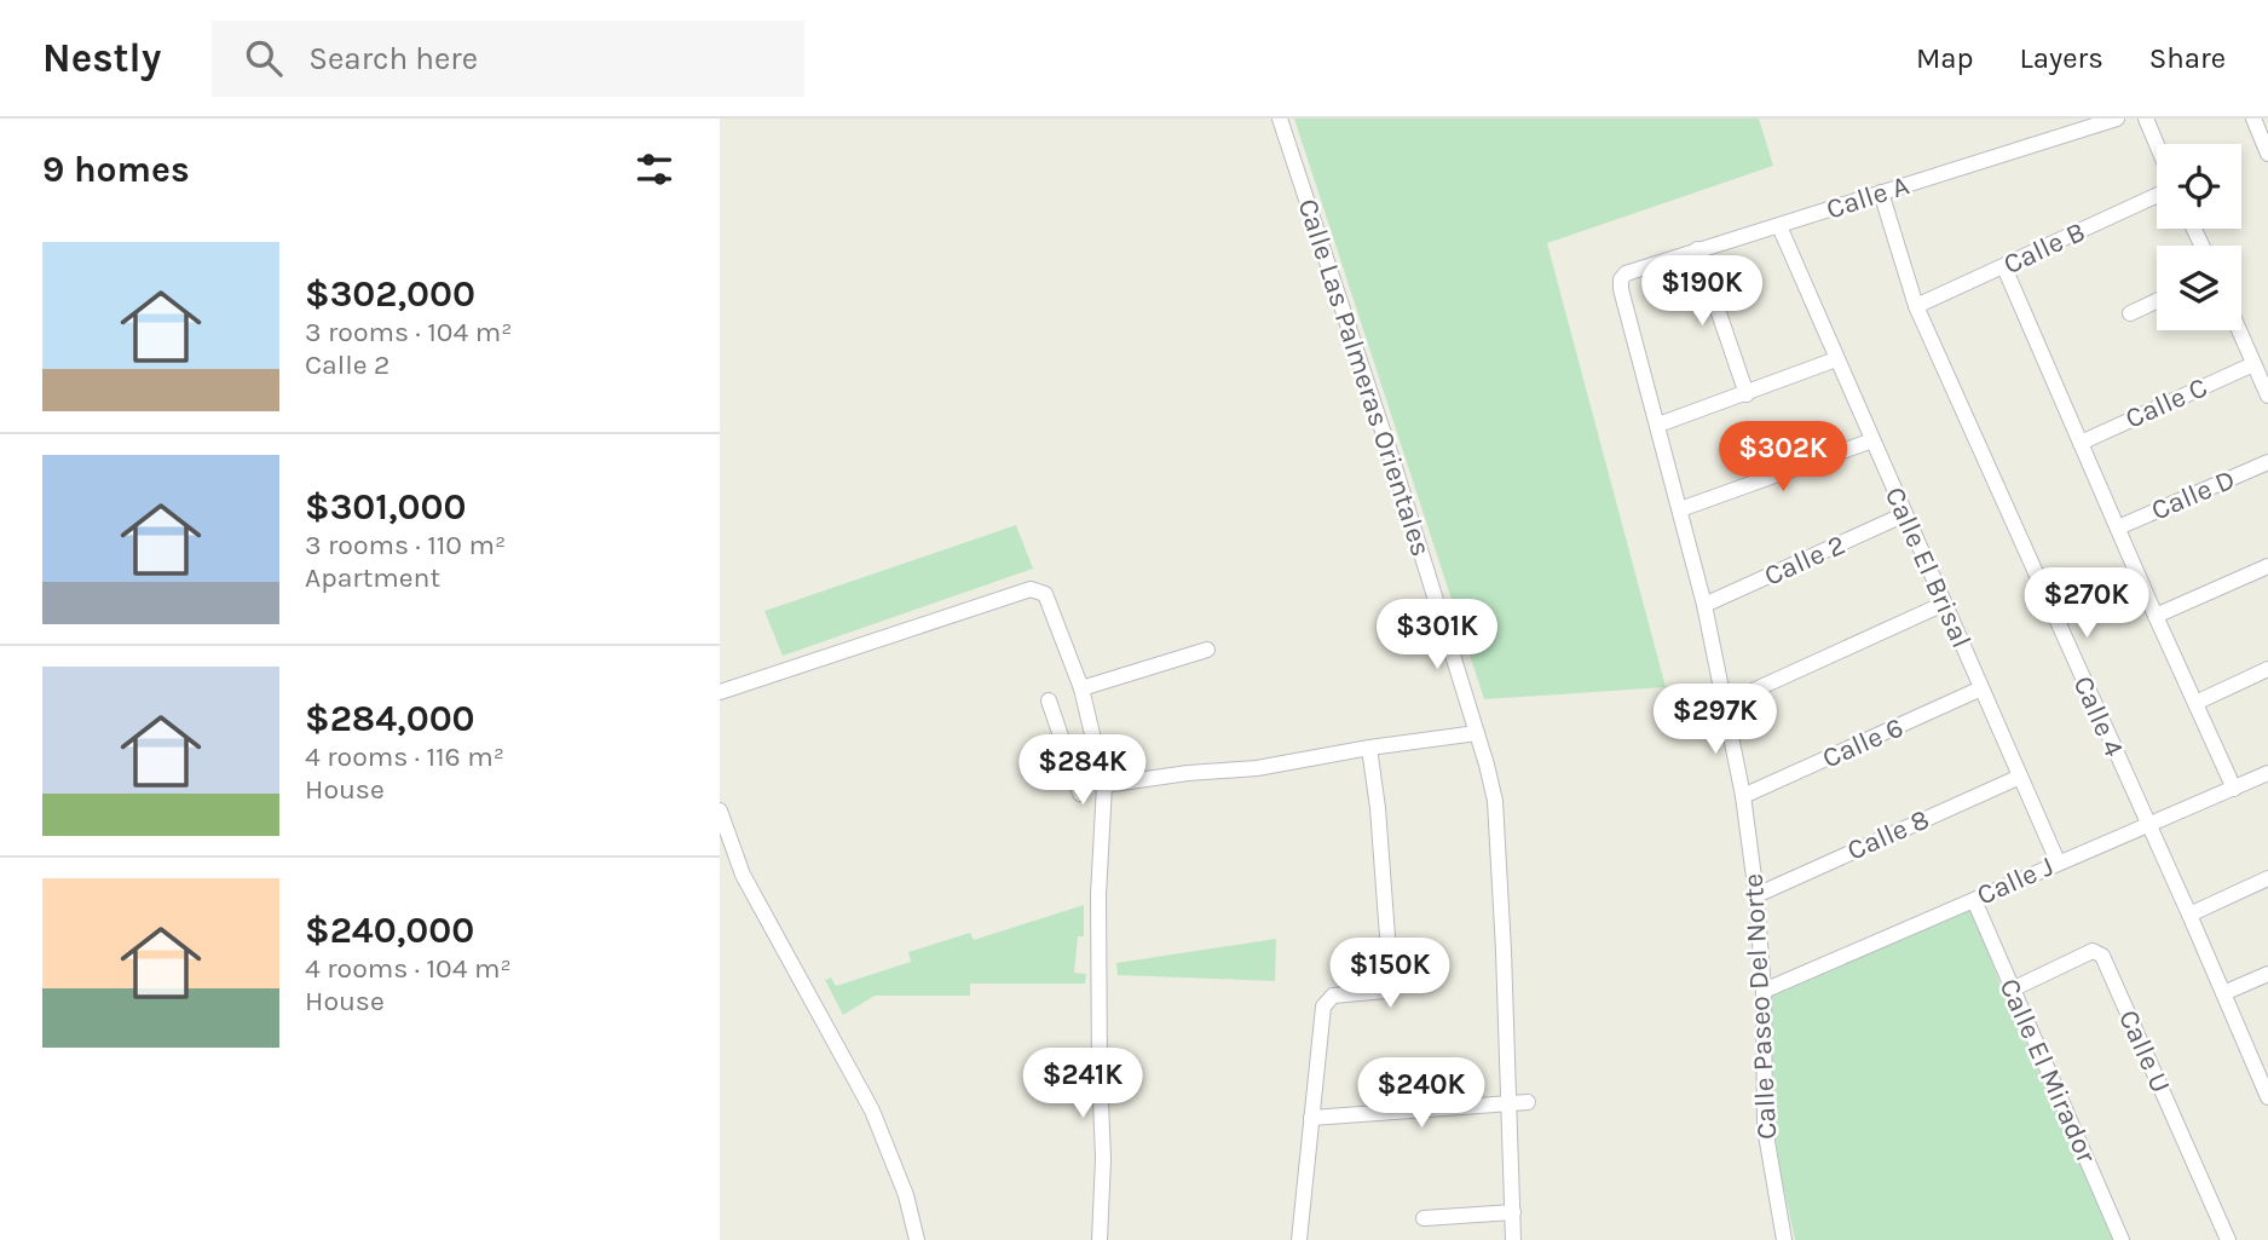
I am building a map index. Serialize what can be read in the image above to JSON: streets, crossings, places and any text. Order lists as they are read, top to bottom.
{
  "streets": {
    "street": [
      "Calle A",
      "Calle B",
      "Calle Las Palmeras Orientales",
      "Calle C",
      "Calle D",
      "Calle 2",
      "Calle El Brisal",
      "Calle 4",
      "Calle 6",
      "Calle 8",
      "Calle J",
      "Calle Paseo Del Norte",
      "Calle U",
      "Calle El Mirador"
    ]
  },
  "crossings": [
    ["Calle A", "Calle El Brisal"],
    ["Calle A", "Calle 4"],
    ["Calle A", "Calle Paseo Del Norte"],
    ["Calle B", "Calle 4"],
    ["Calle 2", "Calle El Brisal"],
    ["Calle 2", "Calle Paseo Del Norte"],
    ["Calle El Brisal", "Calle 6"],
    ["Calle El Brisal", "Calle 8"],
    ["Calle El Brisal", "Calle J"],
    ["Calle 4", "Calle J"],
    ["Calle 6", "Calle Paseo Del Norte"],
    ["Calle 8", "Calle Paseo Del Norte"],
    ["Calle J", "Calle Paseo Del Norte"],
    ["Calle J", "Calle El Mirador"],
    ["Calle U", "Calle El Mirador"]
  ],
  "page": {
    "header": "Nestly",
    "search": "Search here",
    "nav": ["Map", "Layers", "Share"],
    "heading": "9 homes",
    "list": [
      {
        "name": "$302,000",
        "note": "3 rooms · 104 m² · Calle 2"
      },
      {
        "name": "$301,000",
        "note": "3 rooms · 110 m² · Apartment"
      },
      {
        "name": "$284,000",
        "note": "4 rooms · 116 m² · House"
      },
      {
        "name": "$240,000",
        "note": "4 rooms · 104 m² · House"
      }
    ],
    "price": [
      "$190K",
      "$302K",
      "$270K",
      "$301K",
      "$297K",
      "$284K",
      "$150K",
      "$241K",
      "$240K"
    ]
  }
}
